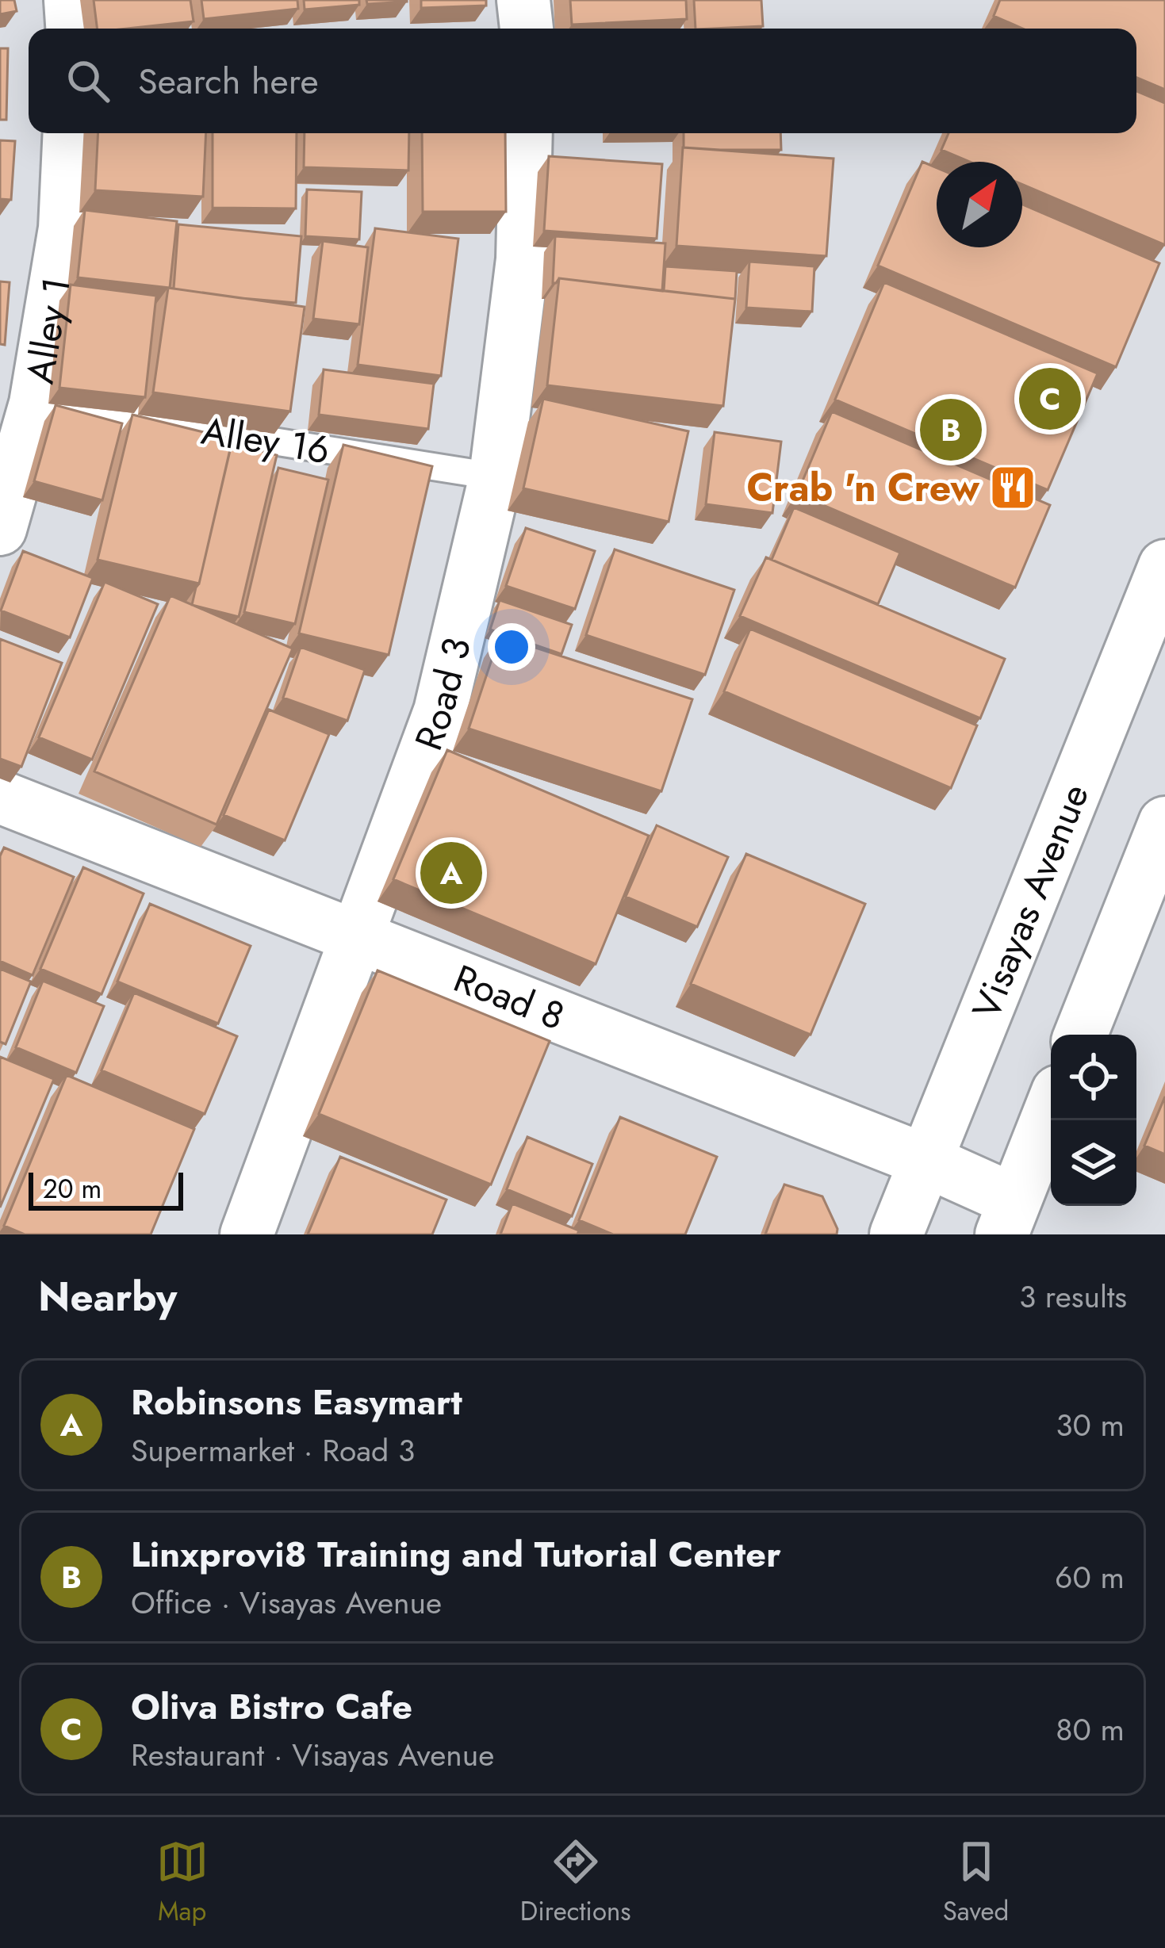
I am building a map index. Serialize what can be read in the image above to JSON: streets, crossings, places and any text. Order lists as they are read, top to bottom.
{
  "streets": {
    "street": [
      "Alley 1",
      "Road 3",
      "Visayas Avenue",
      "Road 8"
    ],
    "lane": ["Alley 16"]
  },
  "crossings": [
    ["Alley 1", "Alley 16"],
    ["Alley 16", "Road 3"],
    ["Road 3", "Road 8"],
    ["Visayas Avenue", "Road 8"]
  ],
  "places": {
    "restaurant": ["Crab 'n Crew"]
  },
  "scale_bar": "20 m",
  "north": "top right",
  "page": {
    "search": "Search here",
    "pins": ["C", "B", "A"],
    "scale": "20 m",
    "heading": ["Nearby", "3 results"],
    "list": [
      {
        "mark": "A",
        "name": "Robinsons Easymart",
        "note": "Supermarket · Road 3",
        "value": "30 m"
      },
      {
        "mark": "B",
        "name": "Linxprovi8 Training and Tutorial Center",
        "note": "Office · Visayas Avenue",
        "value": "60 m"
      },
      {
        "mark": "C",
        "name": "Oliva Bistro Cafe",
        "note": "Restaurant · Visayas Avenue",
        "value": "80 m"
      }
    ],
    "nav": ["Map", "Directions", "Saved"]
  }
}
